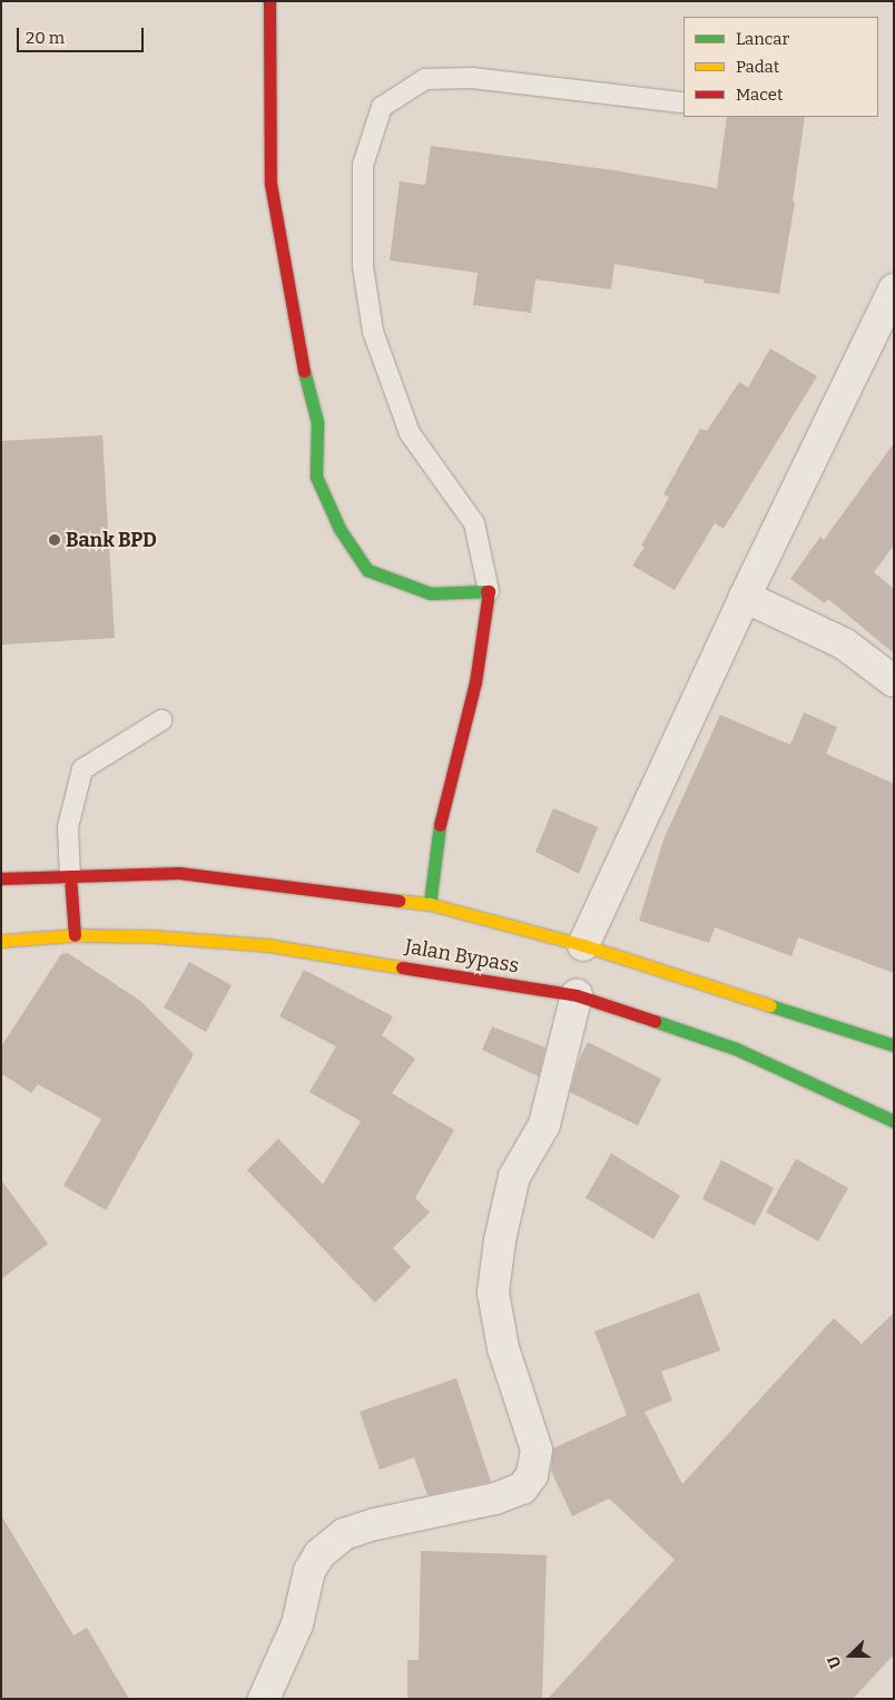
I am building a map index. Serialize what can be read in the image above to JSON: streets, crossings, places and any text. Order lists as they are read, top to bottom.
{
  "streets": {
    "main road": ["Jalan Bypass"]
  },
  "places": ["Bank BPD"],
  "legend": ["Lancar", "Padat", "Macet"],
  "scale_bar": "20 m",
  "north": "left"
}
